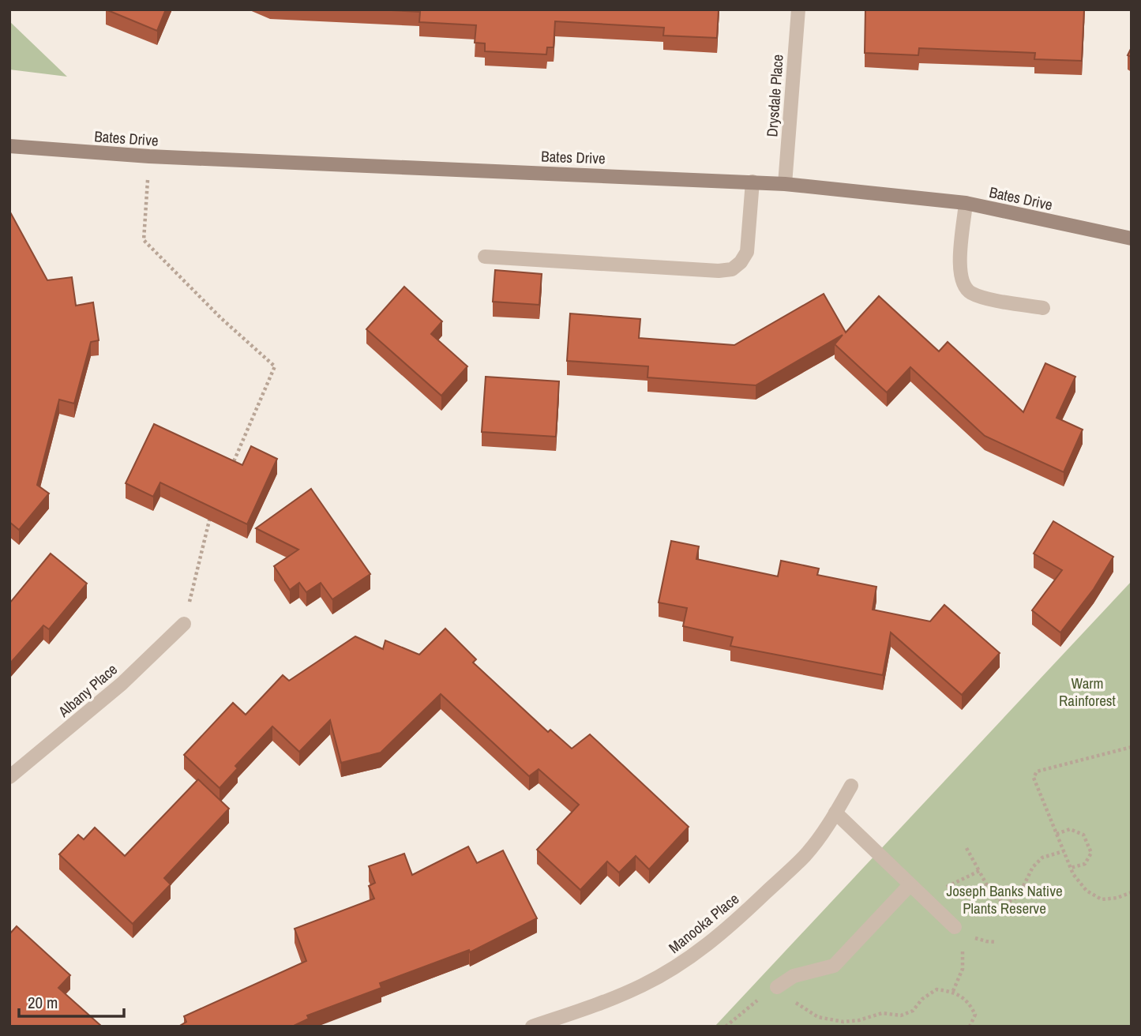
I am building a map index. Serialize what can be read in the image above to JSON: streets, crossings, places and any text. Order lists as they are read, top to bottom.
{
  "streets": {
    "main road": ["Bates Drive"],
    "street": ["Drysdale Place", "Albany Place", "Manooka Place"]
  },
  "crossings": [
    ["Drysdale Place", "Bates Drive"]
  ],
  "parks": ["Warm Rainforest", "Joseph Banks Native Plants Reserve"],
  "scale_bar": "20 m"
}
